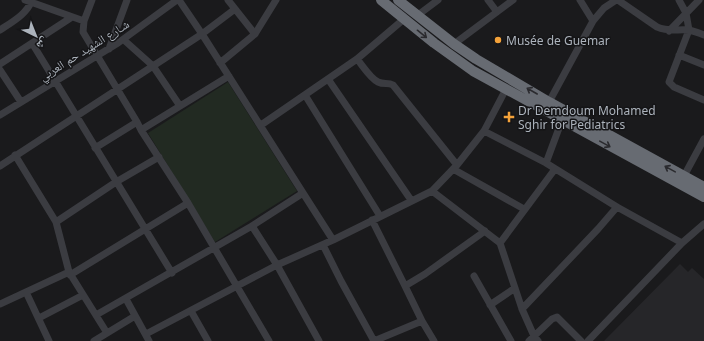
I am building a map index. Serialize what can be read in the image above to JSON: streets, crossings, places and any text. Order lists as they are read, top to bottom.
{
  "streets": {
    "street": ["شـارع الشهيد حم العربي"]
  },
  "places": {
    "other": ["Musée de Guemar"],
    "health": ["Dr Demdoum Mohamed Sghir for Pediatrics"]
  },
  "north": "bottom right"
}
